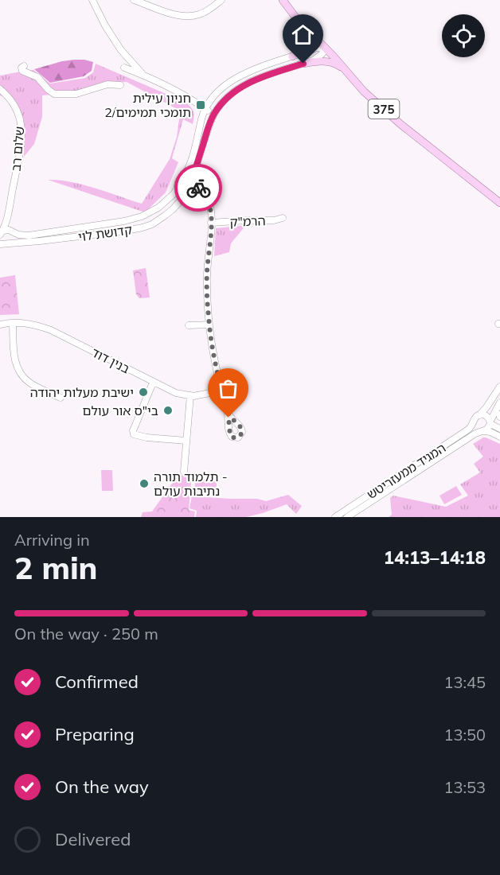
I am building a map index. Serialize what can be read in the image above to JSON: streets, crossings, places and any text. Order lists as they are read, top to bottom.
{
  "streets": {
    "main road": ["375"],
    "street": [
      "שלום רב",
      "הרמ\"ק",
      "קדושת לוי",
      "בנין דוד",
      "המגיד ממעזריטש"
    ]
  },
  "crossings": [
    ["שלום רב", "קדושת לוי"]
  ],
  "places": {
    "transit": ["חניון עילית 2/תומכי תמימים"],
    "other": ["ישיבת מעלות יהודה", "בי\"ס אור עולם", "תלמוד תורה - נתיבות עולם"]
  },
  "page": {
    "heading": ["2 min", "Arriving in", "14:13–14:18"],
    "bar": "On the way · 250 m",
    "list": [
      ["Confirmed", "13:45"],
      ["Preparing", "13:50"],
      ["On the way", "13:53"],
      "Delivered"
    ]
  }
}
